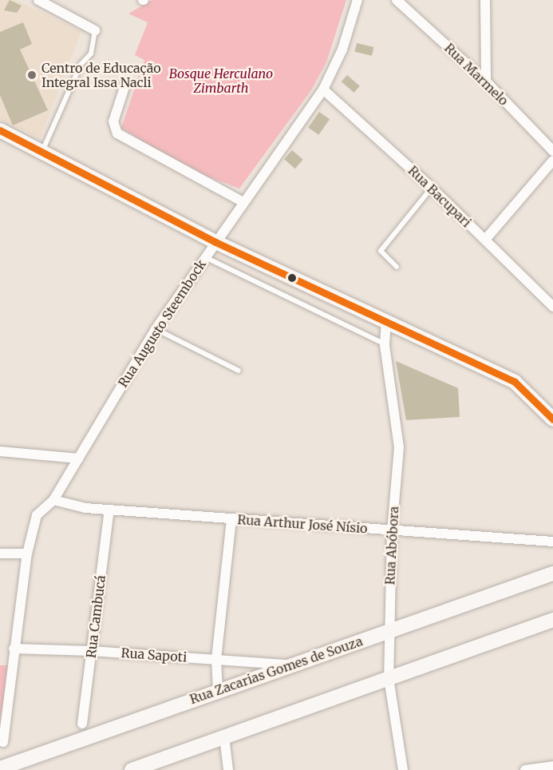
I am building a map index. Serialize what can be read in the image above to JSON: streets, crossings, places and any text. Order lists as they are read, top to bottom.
{
  "streets": {
    "main road": ["Rua Zacarias Gomes de Souza"],
    "street": [
      "Rua Marmelo",
      "Rua Bacupari",
      "Rua Augusto Steembock",
      "Rua Arthur José Nísio",
      "Rua Abóbora",
      "Rua Cambucá",
      "Rua Sapoti"
    ]
  },
  "crossings": [
    ["Rua Bacupari", "Rua Augusto Steembock"],
    ["Rua Augusto Steembock", "Rua Arthur José Nísio"],
    ["Rua Augusto Steembock", "Rua Sapoti"],
    ["Rua Arthur José Nísio", "Rua Abóbora"],
    ["Rua Arthur José Nísio", "Rua Cambucá"],
    ["Rua Abóbora", "Rua Zacarias Gomes de Souza"],
    ["Rua Cambucá", "Rua Sapoti"],
    ["Rua Sapoti", "Rua Zacarias Gomes de Souza"]
  ],
  "parks": ["Bosque Herculano Zimbarth"],
  "places": ["Centro de Educação Integral Issa Nacli"]
}
